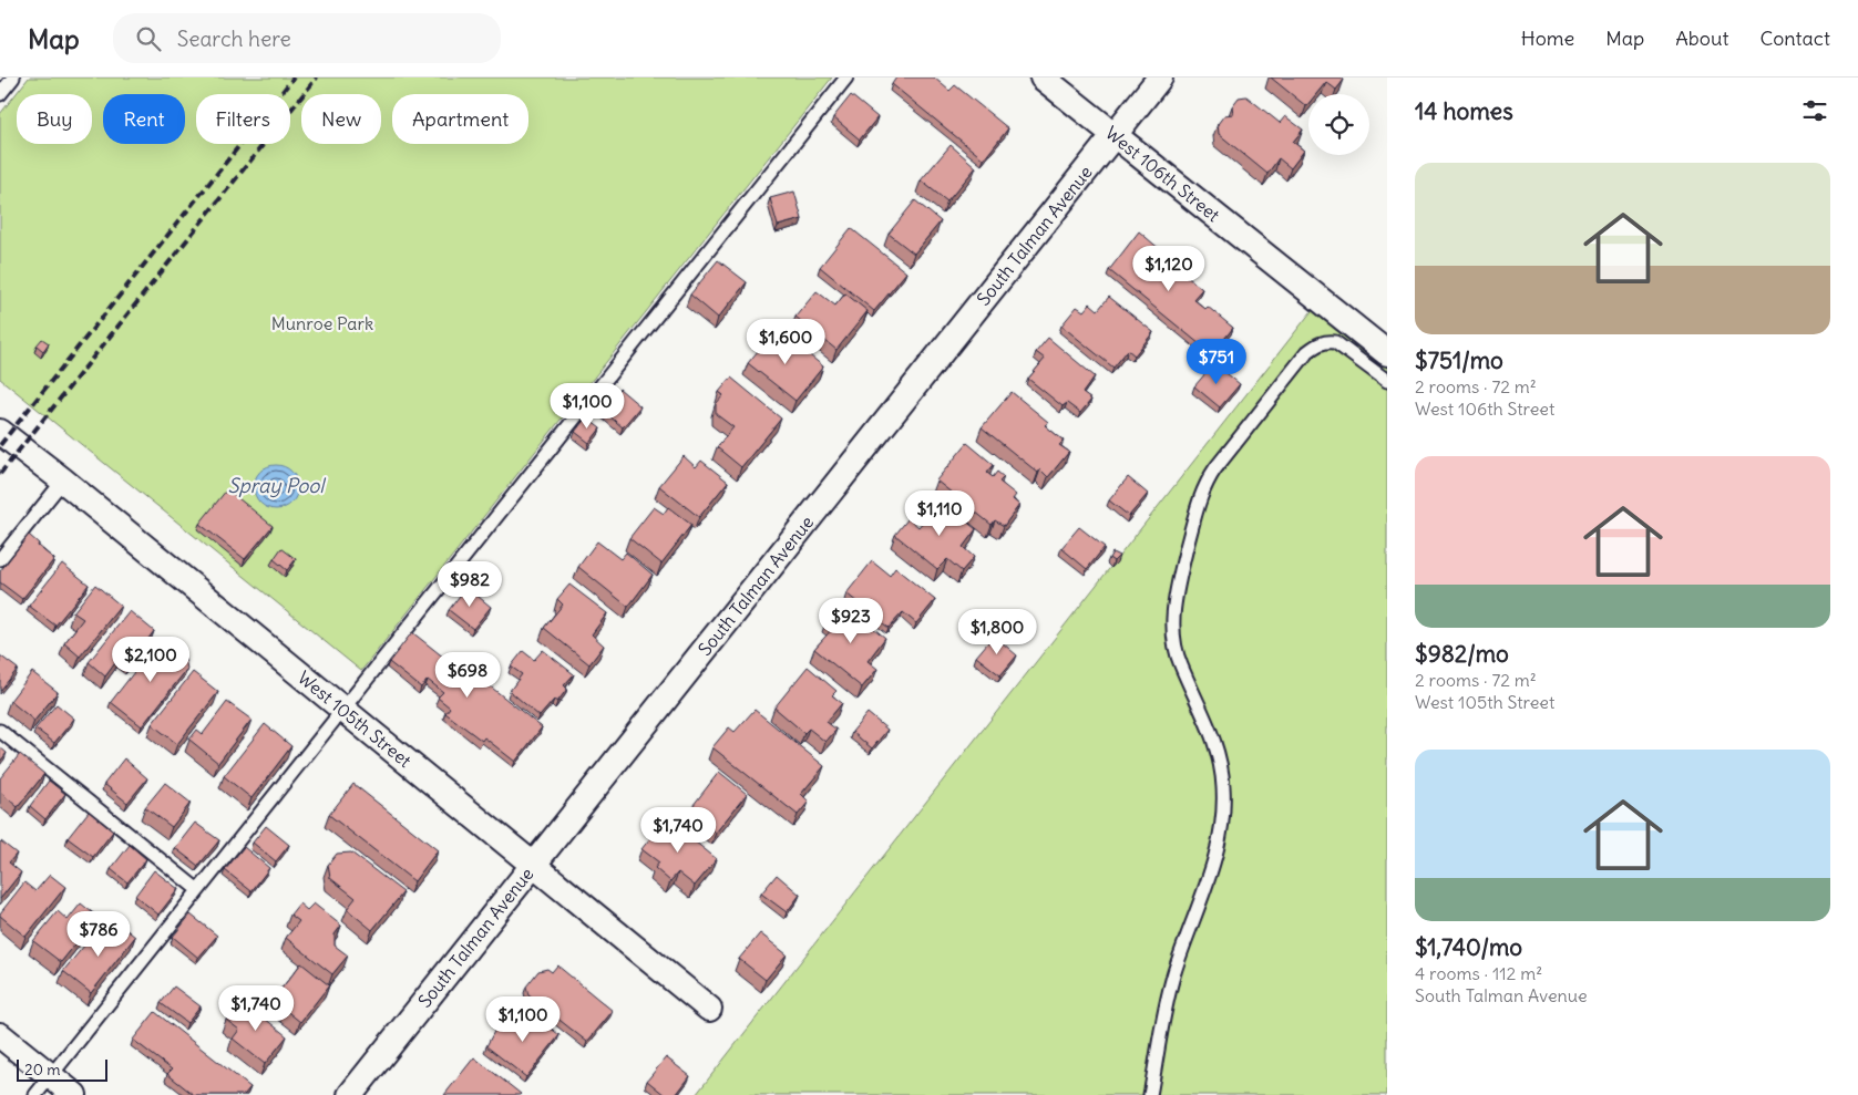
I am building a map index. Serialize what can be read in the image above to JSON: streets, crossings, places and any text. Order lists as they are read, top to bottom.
{
  "streets": {
    "street": ["West 106th Street", "South Talman Avenue", "West 105th Street"]
  },
  "crossings": [
    ["West 106th Street", "South Talman Avenue"],
    ["South Talman Avenue", "West 105th Street"]
  ],
  "water": ["Spray Pool"],
  "parks": ["Munroe Park"],
  "scale_bar": "20 m",
  "page": {
    "header": "Map",
    "search": "Search here",
    "nav": [
      "Home",
      "Map",
      "About",
      "Contact"
    ],
    "heading": "14 homes",
    "chip": [
      "Buy",
      "Rent",
      "Filters",
      "New",
      "Apartment"
    ],
    "list": [
      {
        "name": "$751/mo",
        "note": "2 rooms · 72 m² · West 106th Street"
      },
      {
        "name": "$982/mo",
        "note": "2 rooms · 72 m² · West 105th Street"
      },
      {
        "name": "$1,740/mo",
        "note": "4 rooms · 112 m² · South Talman Avenue"
      }
    ],
    "price": [
      "$1,120",
      "$1,600",
      "$751",
      "$1,100",
      "$1,110",
      "$982",
      "$923",
      "$1,800",
      "$2,100",
      "$698",
      "$1,740",
      "$786",
      "$1,740",
      "$1,100"
    ],
    "scale": "20 m"
  }
}
